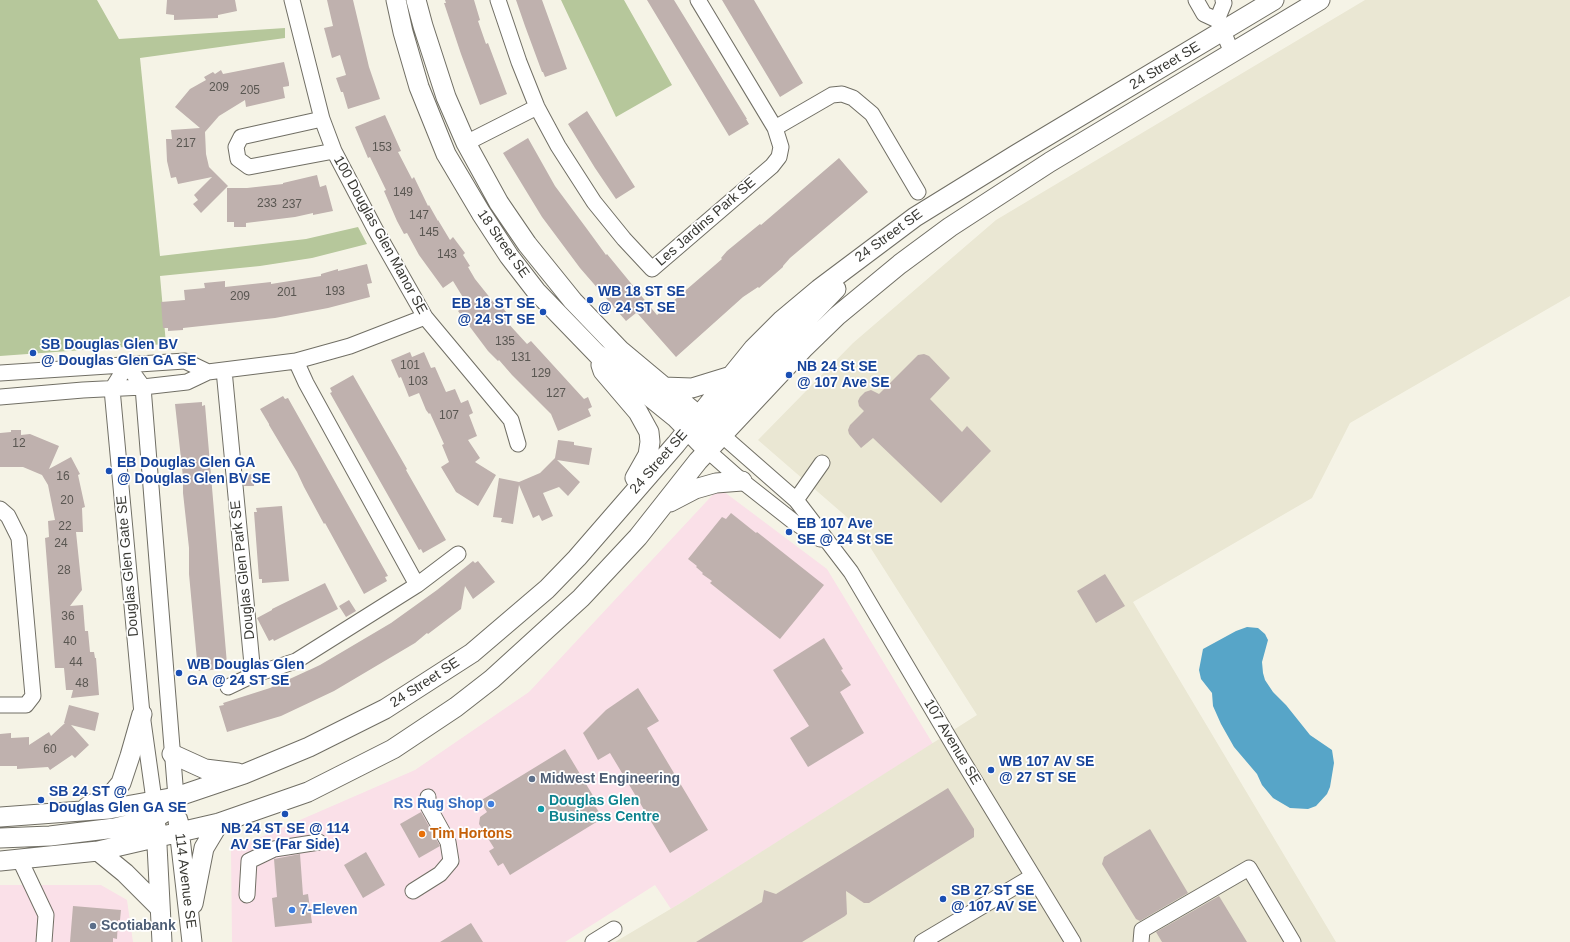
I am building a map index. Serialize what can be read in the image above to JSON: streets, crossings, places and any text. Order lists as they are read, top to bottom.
{
  "streets": {
    "main road": ["24 Street SE", "18 Street SE", "114 Avenue SE"],
    "street": [
      "Les Jardins Park SE",
      "100 Douglas Glen Manor SE",
      "Douglas Glen Gate SE",
      "Douglas Glen Park SE",
      "107 Avenue SE"
    ]
  },
  "crossings": [
    ["24 Street SE", "18 Street SE"],
    ["24 Street SE", "Douglas Glen Gate SE"],
    ["24 Street SE", "107 Avenue SE"],
    ["24 Street SE", "114 Avenue SE"],
    ["18 Street SE", "107 Avenue SE"],
    ["Douglas Glen Gate SE", "114 Avenue SE"]
  ],
  "places": [
    "WB 18 ST SE @ 24 ST SE",
    "EB 18 ST SE @ 24 ST SE",
    "SB Douglas Glen BV @ Douglas Glen GA SE",
    "NB 24 St SE @ 107 Ave SE",
    "EB Douglas Glen GA @ Douglas Glen BV SE",
    "EB 107 Ave SE @ 24 St SE",
    "WB Douglas Glen GA @ 24 ST SE",
    "WB 107 AV SE @ 27 ST SE",
    "Midwest Engineering",
    "SB 24 ST @ Douglas Glen GA SE",
    "RS Rug Shop",
    "Douglas Glen Business Centre",
    "NB 24 ST SE @ 114 AV SE (Far Side)",
    "Tim Hortons",
    "SB 27 ST SE @ 107 AV SE",
    "7-Eleven",
    "Scotiabank"
  ],
  "house_numbers": [
    "209",
    "205",
    "217",
    "153",
    "149",
    "233",
    "237",
    "147",
    "145",
    "143",
    "193",
    "201",
    "209",
    "135",
    "131",
    "101",
    "129",
    "103",
    "127",
    "107",
    "12",
    "16",
    "20",
    "22",
    "24",
    "28",
    "36",
    "40",
    "44",
    "48",
    "60"
  ]
}
